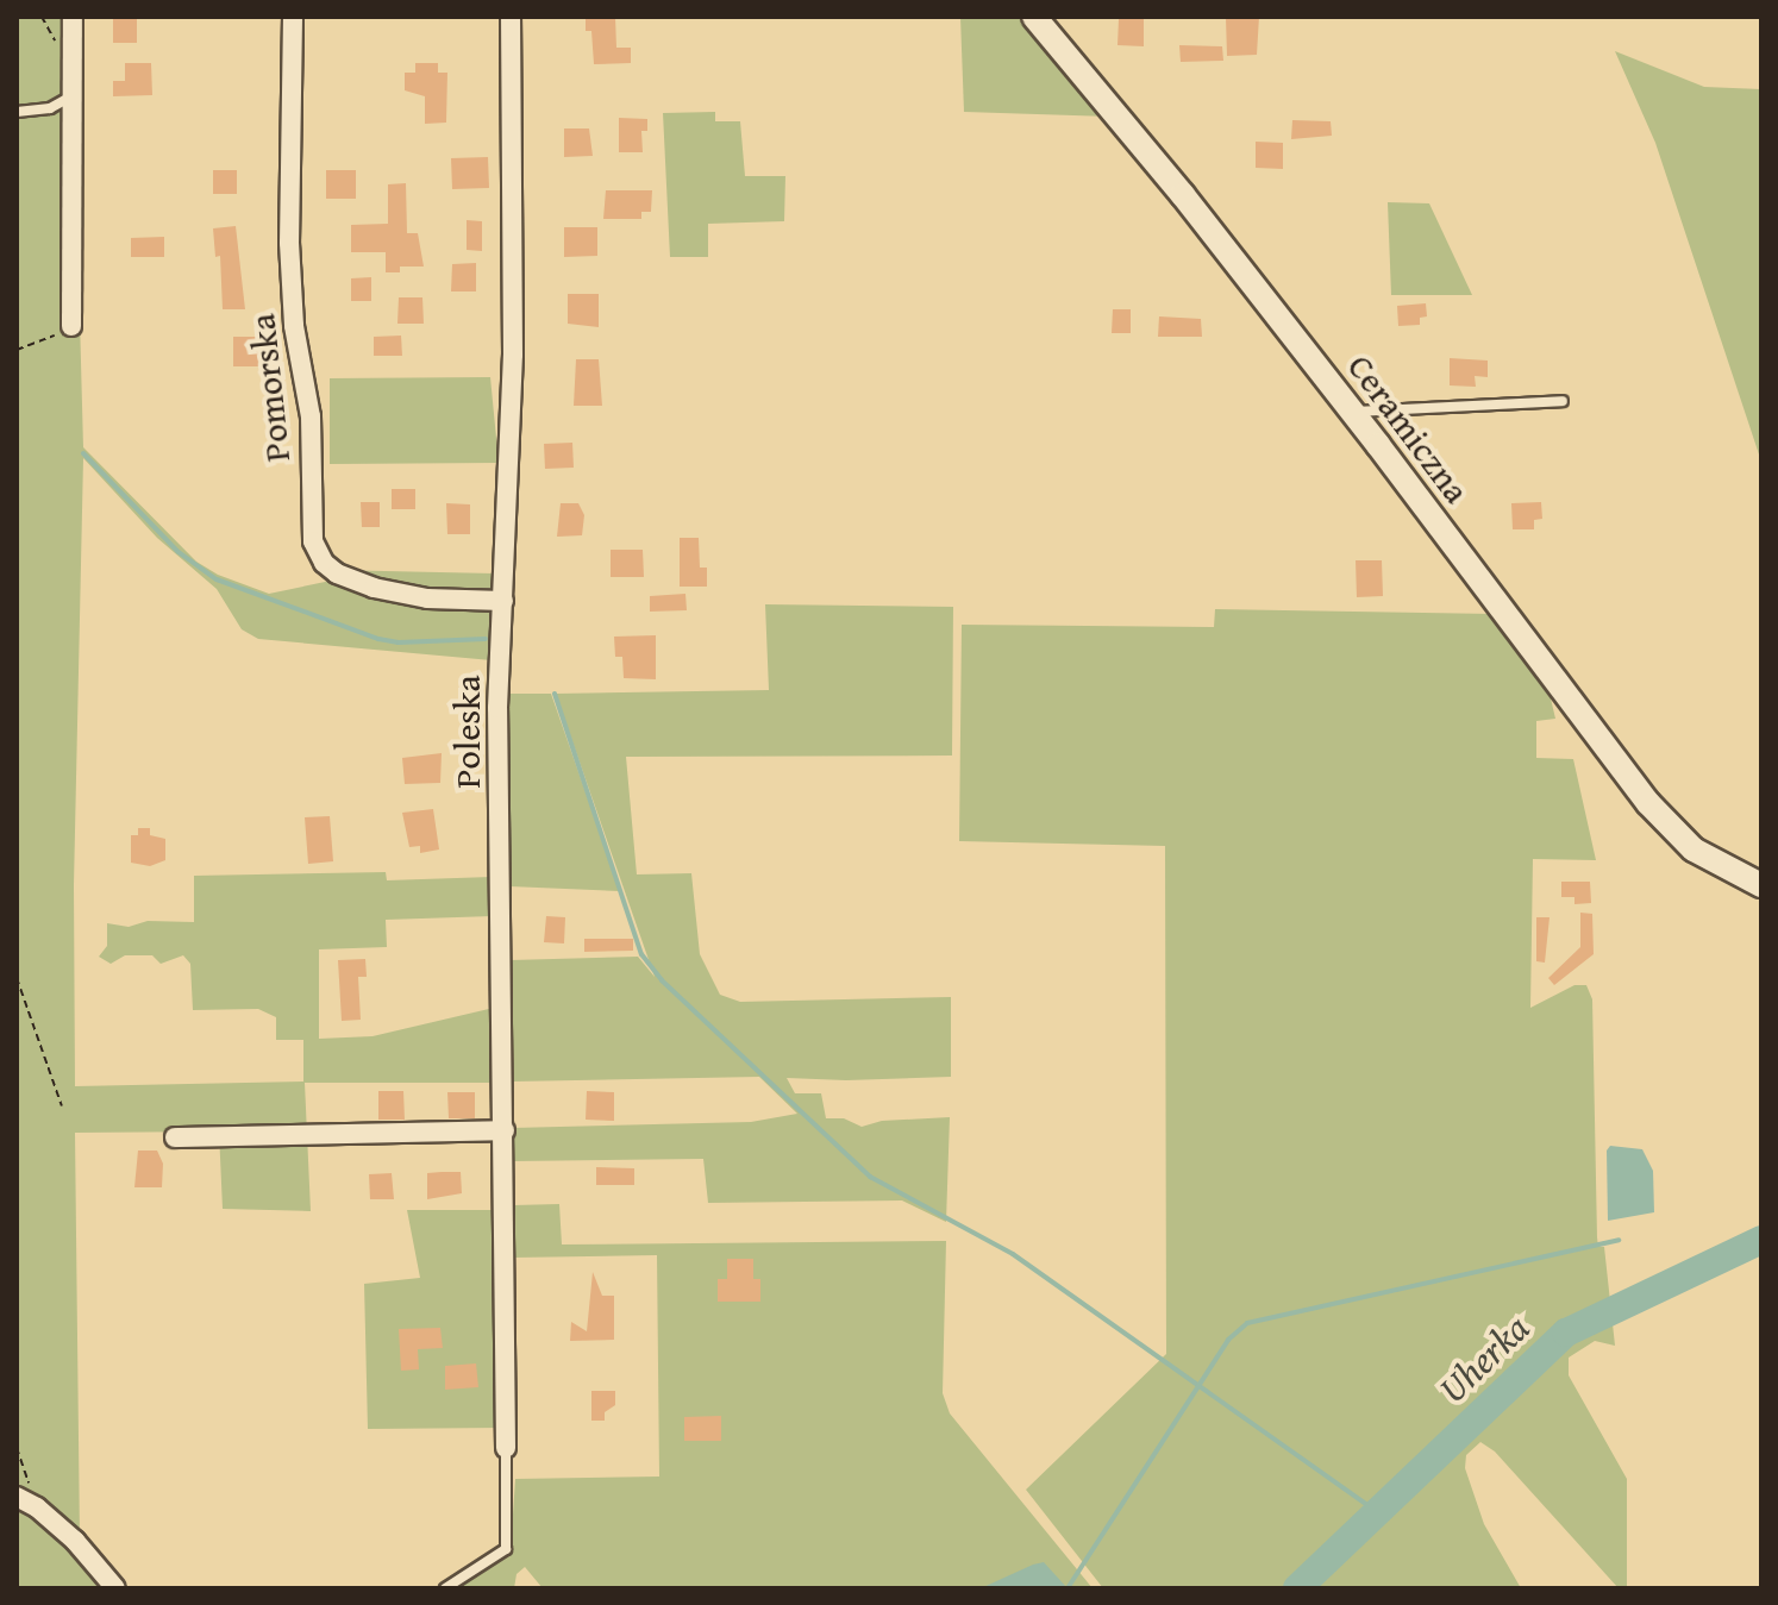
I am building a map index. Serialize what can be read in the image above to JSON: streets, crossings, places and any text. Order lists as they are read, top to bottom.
{
  "streets": {
    "street": ["Pomorska", "Ceramiczna", "Poleska"]
  },
  "crossings": [
    ["Pomorska", "Poleska"]
  ],
  "water": ["Uherka"]
}
